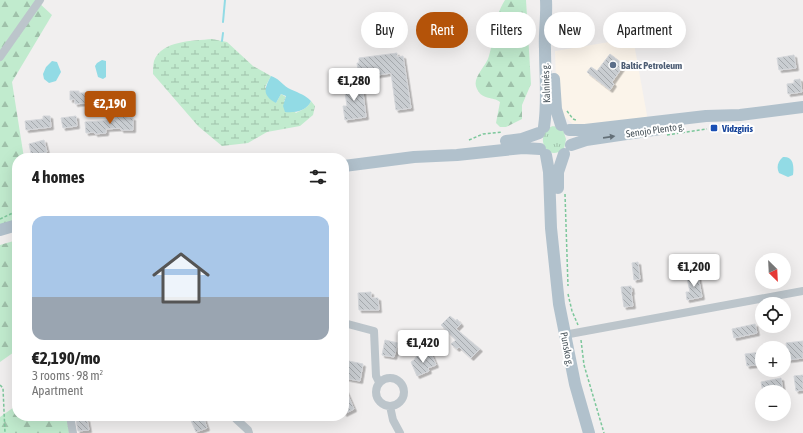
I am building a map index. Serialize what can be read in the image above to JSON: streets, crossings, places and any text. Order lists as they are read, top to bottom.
{
  "streets": {
    "main road": ["Kalninės g.", "Senojo Plento g.", "Punsko g."]
  },
  "crossings": [
    ["Kalninės g.", "Senojo Plento g."],
    ["Kalninės g.", "Punsko g."],
    ["Senojo Plento g.", "Punsko g."]
  ],
  "places": {
    "other": ["Baltic Petroleum"],
    "transit": ["Vidzgiris"]
  },
  "north": "bottom right",
  "page": {
    "chip": [
      "Buy",
      "Rent",
      "Filters",
      "New",
      "Apartment"
    ],
    "price": [
      "€1,280",
      "€2,190",
      "€1,200",
      "€1,420"
    ],
    "heading": "4 homes",
    "list": [
      {
        "name": "€2,190/mo",
        "note": "3 rooms · 98 m² · Apartment"
      }
    ],
    "map_buttons": ["+", "−"]
  }
}
